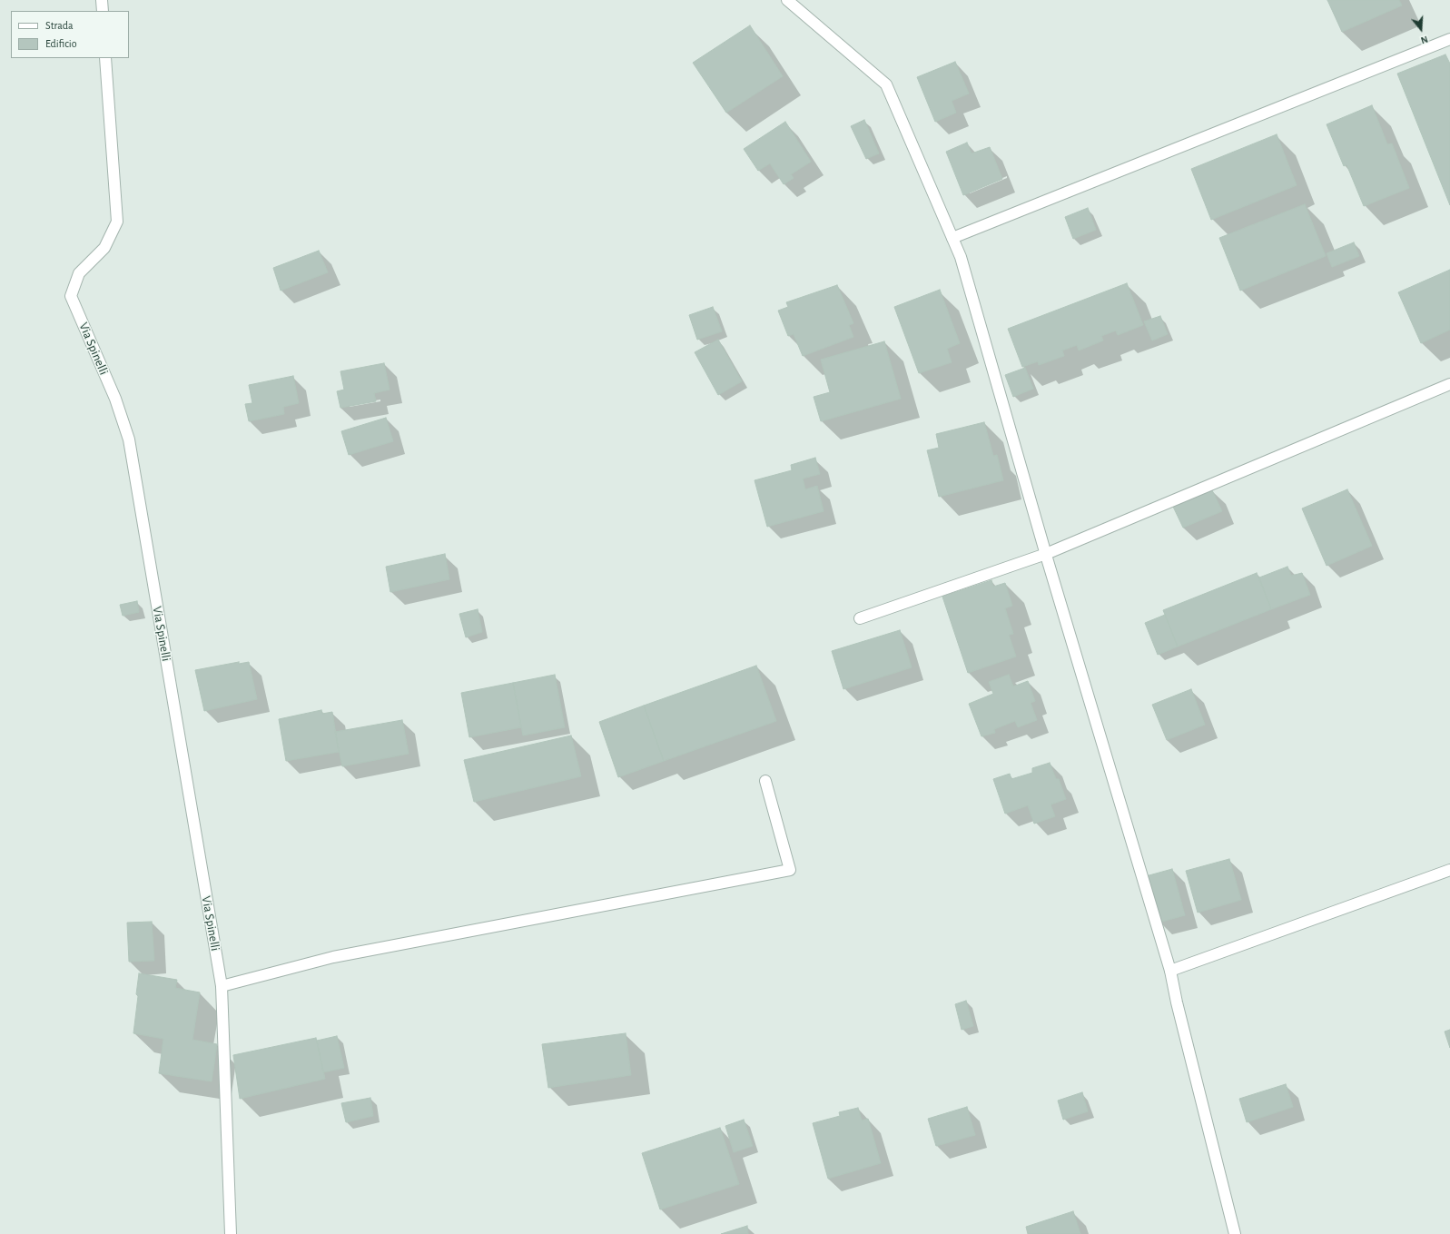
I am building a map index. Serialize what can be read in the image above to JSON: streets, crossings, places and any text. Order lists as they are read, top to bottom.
{
  "streets": {
    "street": ["Via Spinelli"]
  },
  "legend": ["Strada", "Edificio"],
  "north": "bottom"
}
